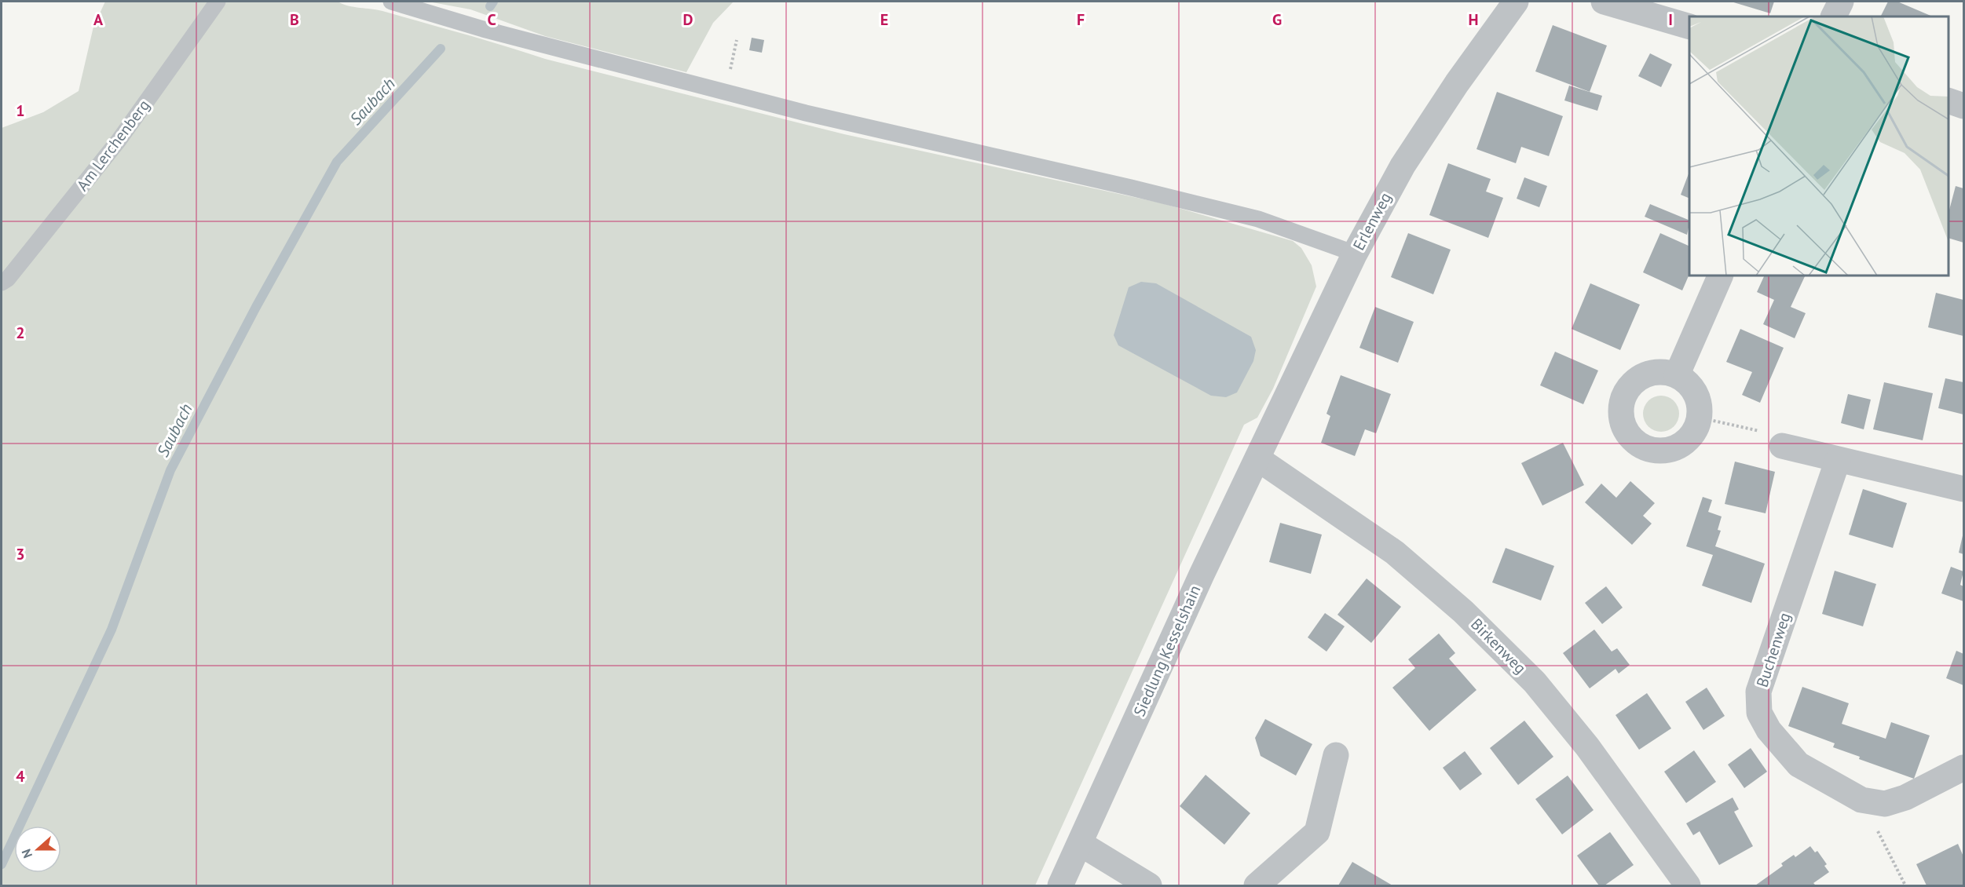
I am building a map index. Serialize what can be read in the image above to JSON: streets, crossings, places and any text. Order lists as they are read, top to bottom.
{
  "streets": {
    "street": [
      "Erlenweg",
      "Birkenweg",
      "Buchenweg",
      "Siedlung Kesselshain"
    ],
    "lane": ["Am Lerchenberg"]
  },
  "crossings": [
    ["Erlenweg", "Birkenweg"],
    ["Erlenweg", "Siedlung Kesselshain"],
    ["Birkenweg", "Siedlung Kesselshain"]
  ],
  "water": ["Saubach"],
  "north": "left",
  "grid": {
    "columns": [
      "A",
      "B",
      "C",
      "D",
      "E",
      "F",
      "G",
      "H",
      "I"
    ],
    "rows": [
      "1",
      "2",
      "3",
      "4"
    ]
  }
}
